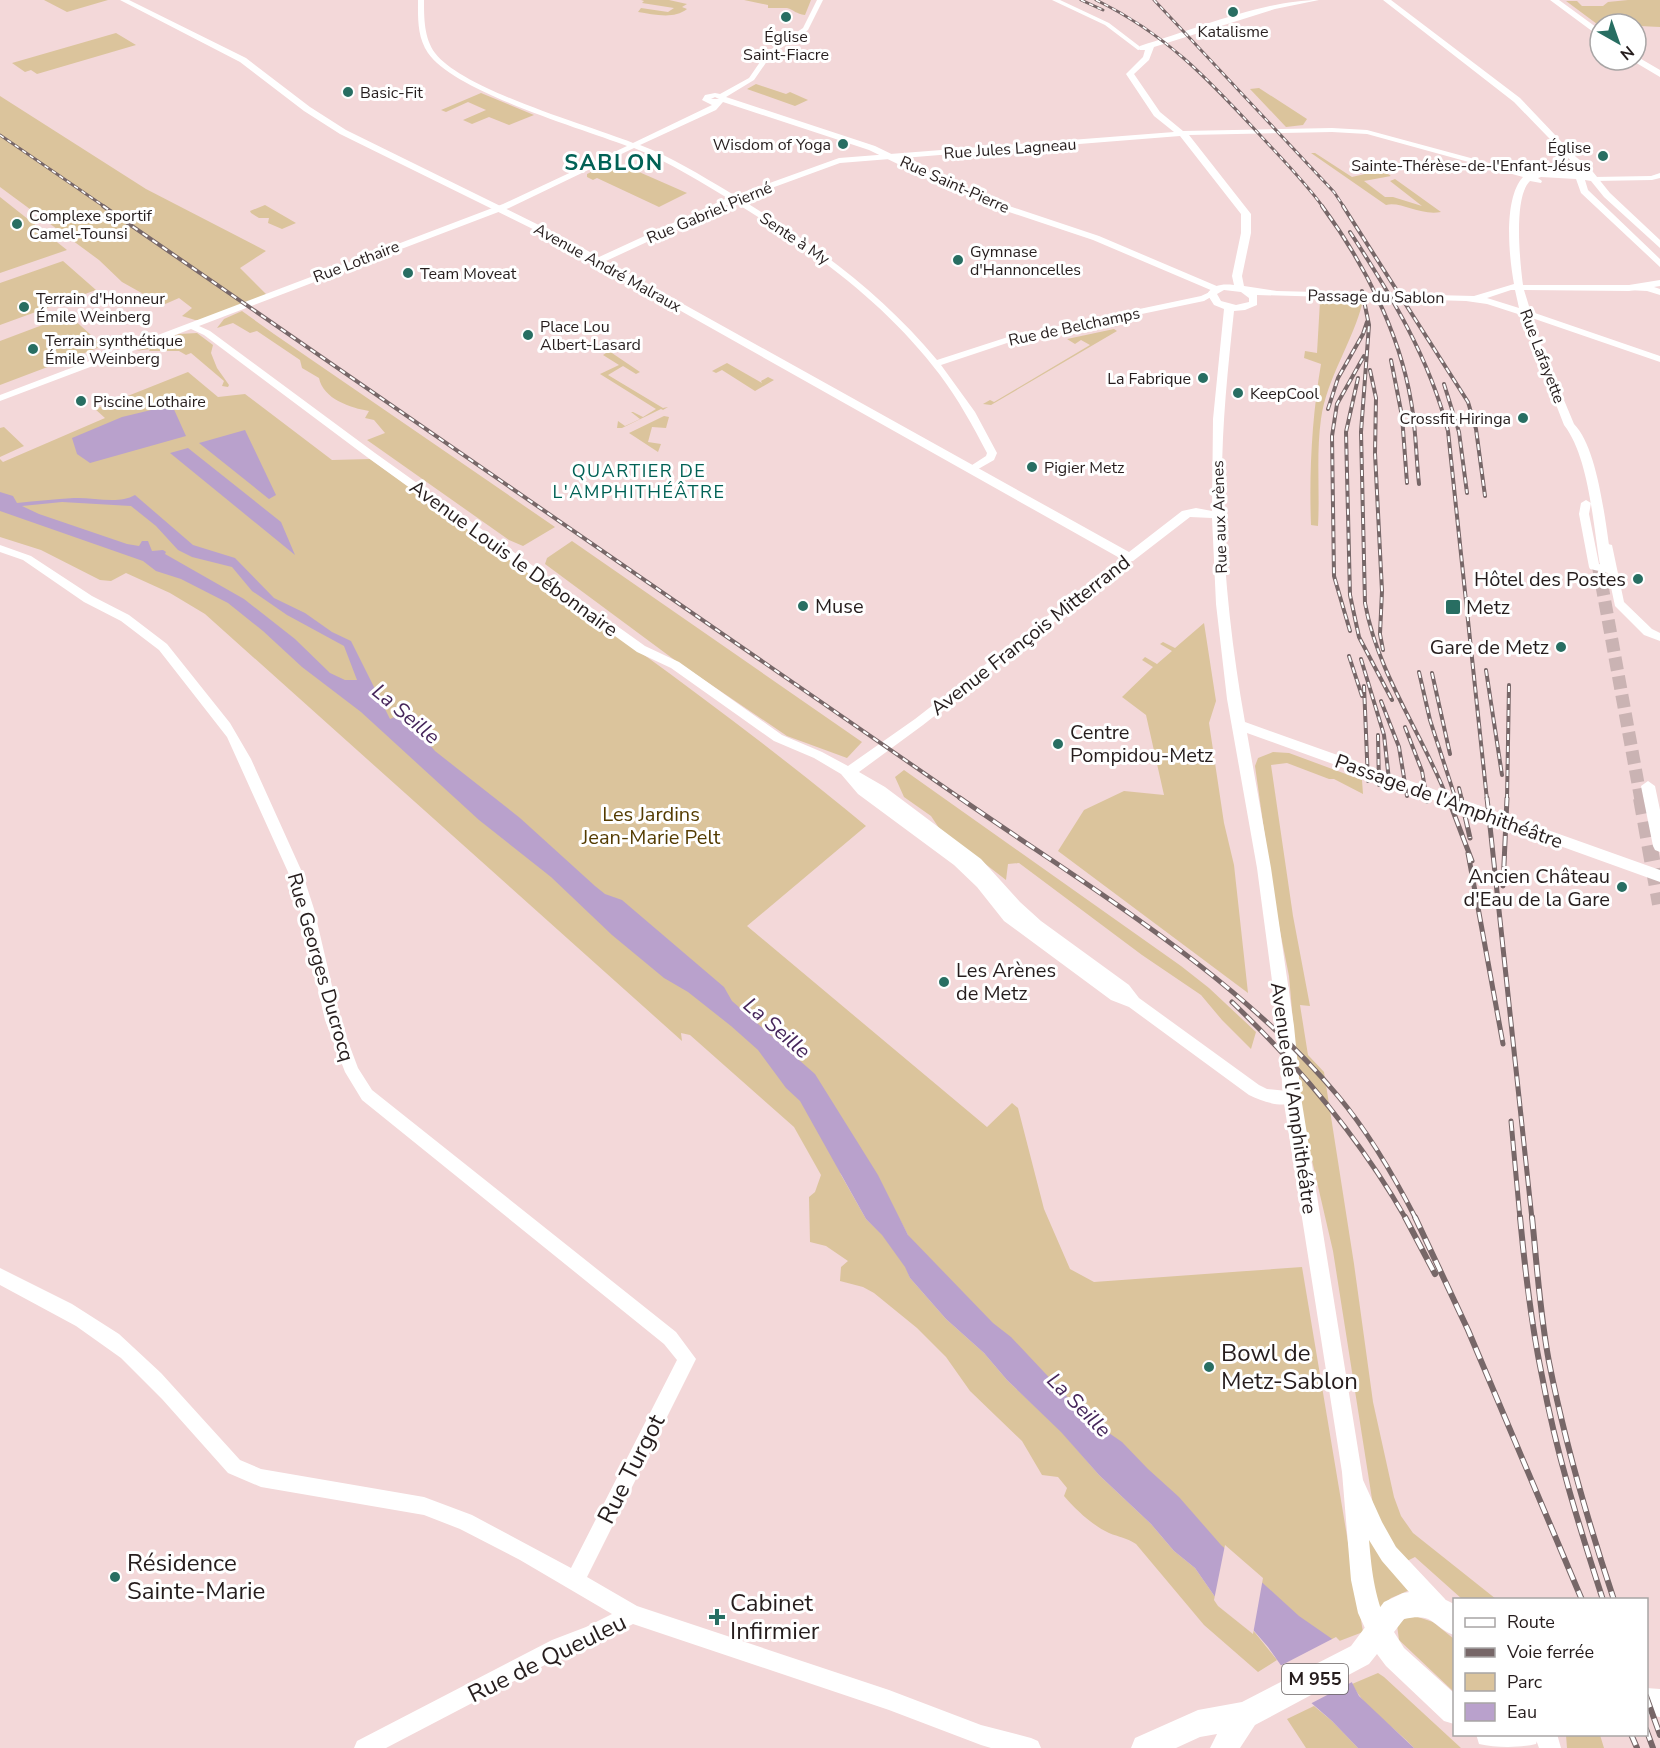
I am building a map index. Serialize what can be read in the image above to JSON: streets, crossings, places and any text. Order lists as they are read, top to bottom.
{
  "streets": {
    "main road": [
      "Rue Jules Lagneau",
      "Rue Gabriel Pierné",
      "Avenue André Malraux",
      "Passage du Sablon",
      "Rue Lafayette",
      "Rue aux Arènes",
      "Avenue François Mitterrand",
      "Passage de l'Amphithéâtre",
      "Avenue de l'Amphithéâtre",
      "M 955"
    ],
    "street": [
      "Rue Saint-Pierre",
      "Sente à My",
      "Rue Lothaire",
      "Rue de Belchamps",
      "Avenue Louis le Débonnaire",
      "Rue Georges Ducrocq",
      "Rue Turgot",
      "Rue de Queuleu"
    ]
  },
  "crossings": [
    ["Rue Jules Lagneau", "Rue Saint-Pierre"],
    ["Rue Jules Lagneau", "Rue Gabriel Pierné"],
    ["Rue Jules Lagneau", "Rue Lafayette"],
    ["Rue Saint-Pierre", "Rue Gabriel Pierné"],
    ["Rue Saint-Pierre", "Rue Lothaire"],
    ["Rue Saint-Pierre", "Passage du Sablon"],
    ["Rue Saint-Pierre", "Rue de Belchamps"],
    ["Rue Gabriel Pierné", "Sente à My"],
    ["Rue Gabriel Pierné", "Avenue André Malraux"],
    ["Sente à My", "Rue Lothaire"],
    ["Sente à My", "Avenue André Malraux"],
    ["Sente à My", "Rue de Belchamps"],
    ["Rue Lothaire", "Avenue André Malraux"],
    ["Rue Lothaire", "Avenue Louis le Débonnaire"],
    ["Avenue André Malraux", "Avenue François Mitterrand"],
    ["Passage du Sablon", "Rue de Belchamps"],
    ["Passage du Sablon", "Rue Lafayette"],
    ["Passage du Sablon", "Rue aux Arènes"],
    ["Rue aux Arènes", "Avenue François Mitterrand"],
    ["Rue aux Arènes", "Passage de l'Amphithéâtre"],
    ["Rue aux Arènes", "Avenue de l'Amphithéâtre"],
    ["Avenue Louis le Débonnaire", "Avenue François Mitterrand"],
    ["Avenue Louis le Débonnaire", "Avenue de l'Amphithéâtre"],
    ["Passage de l'Amphithéâtre", "Avenue de l'Amphithéâtre"],
    ["Rue Georges Ducrocq", "Rue Turgot"],
    ["Avenue de l'Amphithéâtre", "M 955"]
  ],
  "districts": ["SABLON", "QUARTIER DE L'AMPHITHÉÂTRE"],
  "water": ["La Seille"],
  "parks": ["Les Jardins Jean-Marie Pelt"],
  "places": {
    "other": [
      "Katalisme",
      "Église Saint-Fiacre",
      "Basic-Fit",
      "Wisdom of Yoga",
      "Église Sainte-Thérèse-de-l'Enfant-Jésus",
      "Complexe sportif Camel-Tounsi",
      "Gymnase d'Hannoncelles",
      "Team Moveat",
      "Terrain d'Honneur Émile Weinberg",
      "Place Lou Albert-Lasard",
      "Terrain synthétique Émile Weinberg",
      "La Fabrique",
      "KeepCool",
      "Piscine Lothaire",
      "Crossfit Hiringa",
      "Pigier Metz",
      "Hôtel des Postes",
      "Muse",
      "Gare de Metz",
      "Centre Pompidou-Metz",
      "Ancien Château d'Eau de la Gare",
      "Les Arènes de Metz",
      "Bowl de Metz-Sablon",
      "Résidence Sainte-Marie"
    ],
    "transit": ["Metz"],
    "health": ["Cabinet Infirmier"]
  },
  "legend": [
    "Route",
    "Voie ferrée",
    "Parc",
    "Eau"
  ],
  "north": "bottom right"
}
